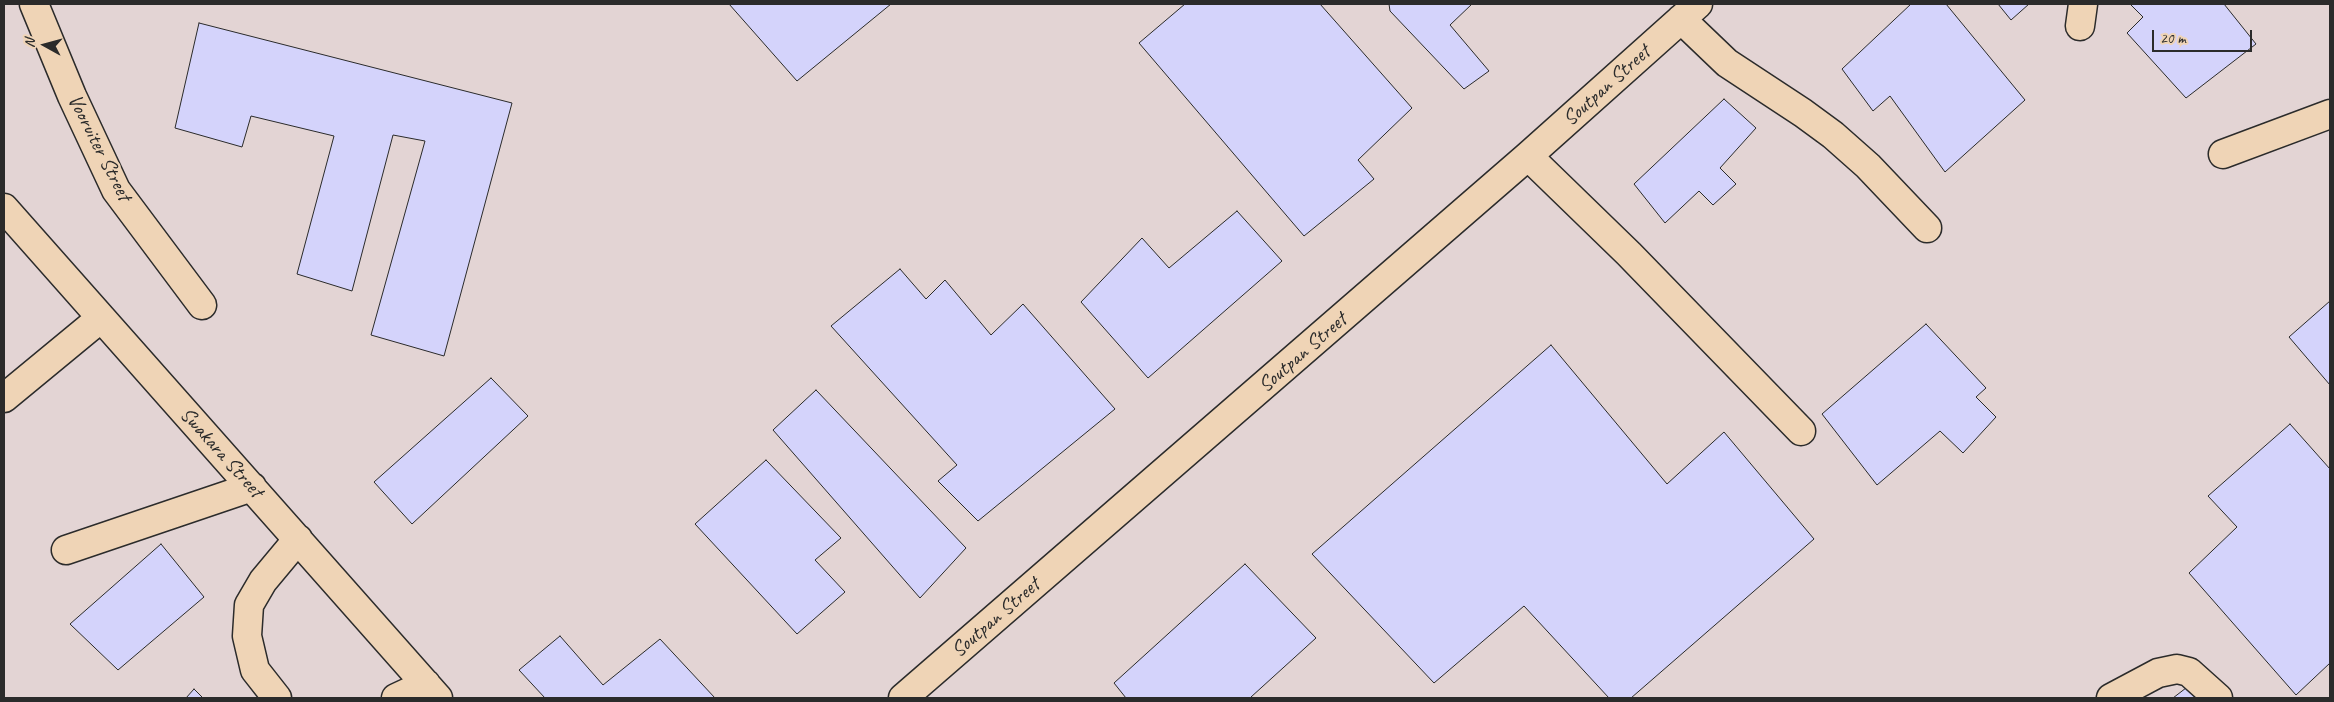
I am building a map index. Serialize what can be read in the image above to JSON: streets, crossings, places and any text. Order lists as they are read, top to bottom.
{
  "streets": {
    "street": ["Soutpan Street", "Vooruiter Street", "Swakara Street"]
  },
  "scale_bar": "20 m",
  "north": "left"
}
